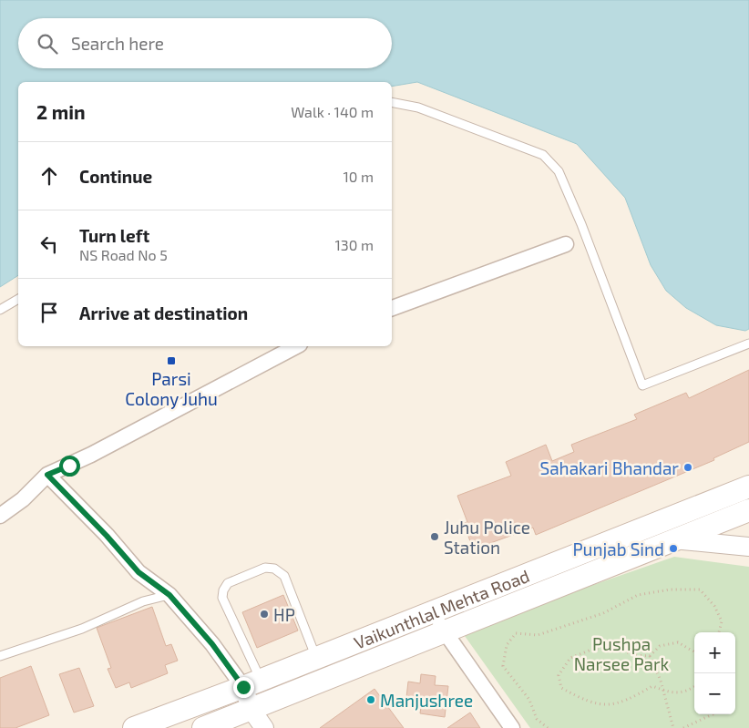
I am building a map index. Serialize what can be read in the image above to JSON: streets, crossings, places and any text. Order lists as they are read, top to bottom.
{
  "streets": {
    "main road": ["Vaikunthlal Mehta Road"]
  },
  "parks": ["Pushpa Narsee Park"],
  "places": {
    "transit": ["Parsi Colony Juhu"],
    "other": [
      "Sahakari Bhandar",
      "Juhu Police Station",
      "Punjab Sind",
      "HP",
      "Manjushree"
    ]
  },
  "page": {
    "search": "Search here",
    "heading": ["2 min", "Walk · 140 m"],
    "list": [
      ["Continue", "10 m"],
      ["Turn left", "NS Road No 5", "130 m"],
      "Arrive at destination"
    ],
    "map_buttons": ["+", "−"]
  }
}
